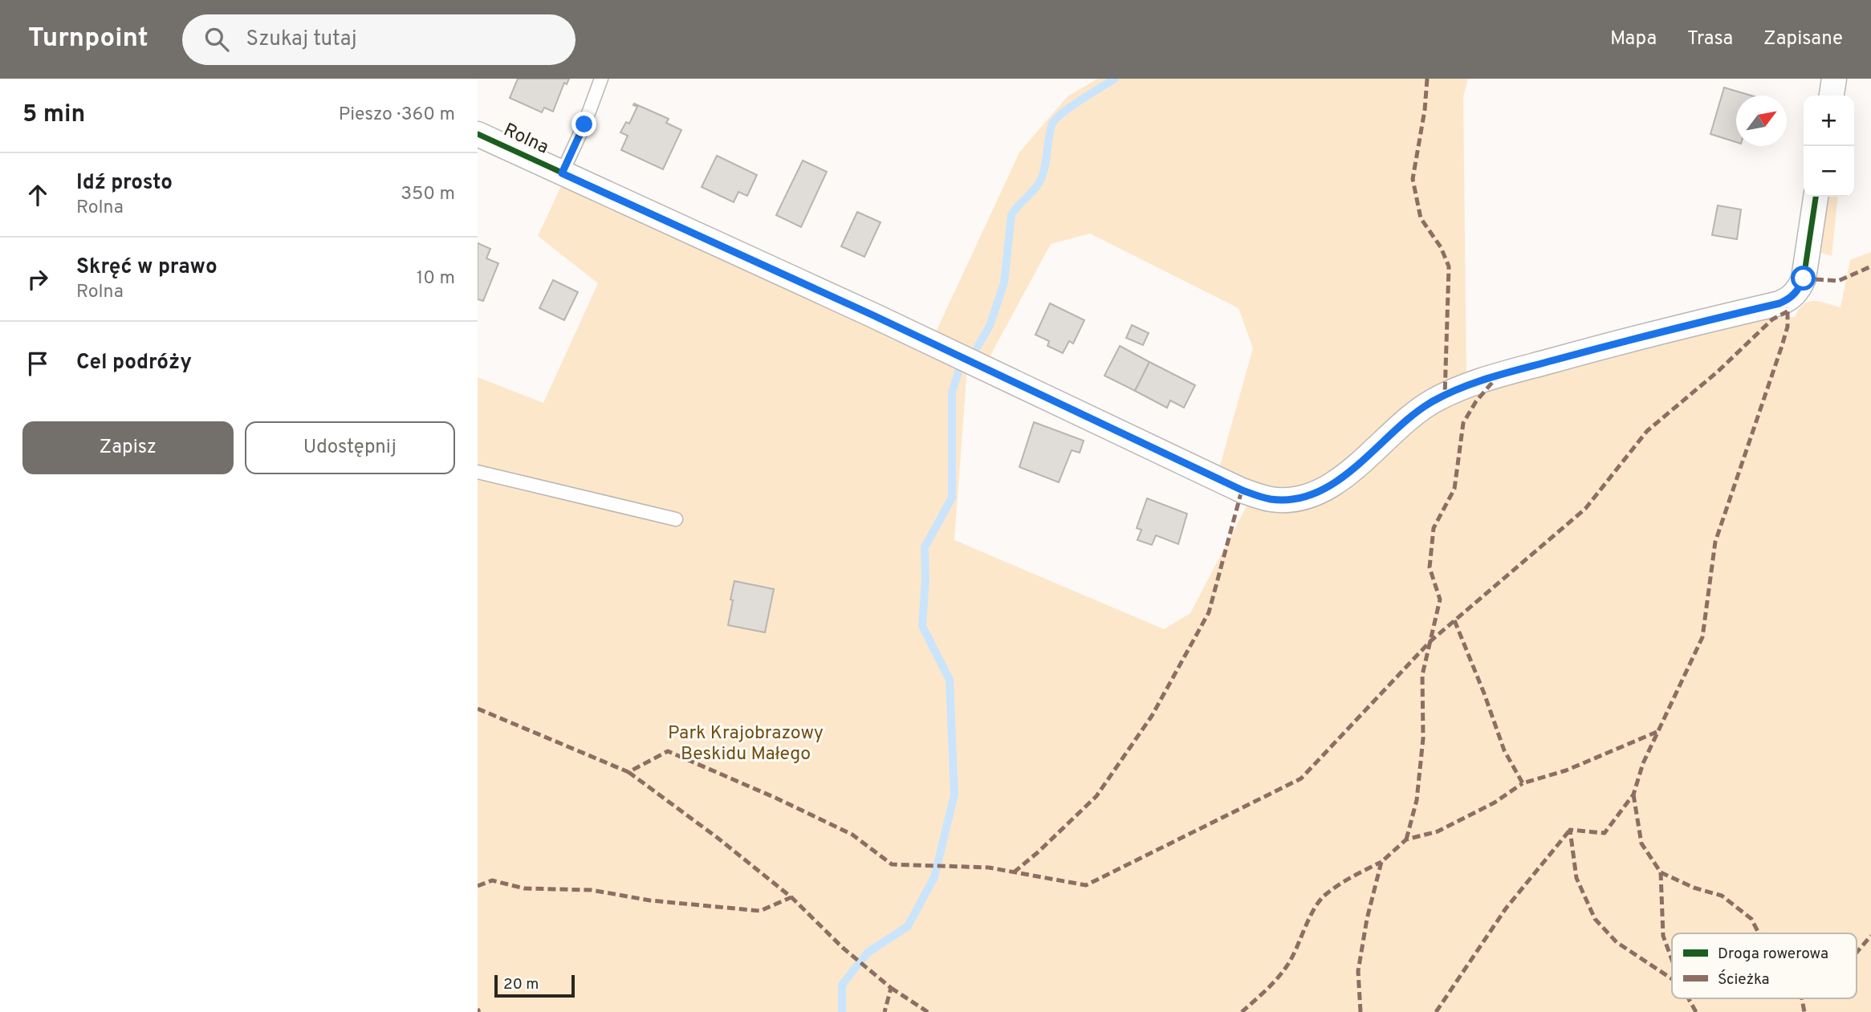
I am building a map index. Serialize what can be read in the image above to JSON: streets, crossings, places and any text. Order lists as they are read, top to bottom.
{
  "streets": {
    "street": ["Rolna"]
  },
  "parks": ["Park Krajobrazowy Beskidu Małego"],
  "legend": ["Droga rowerowa", "Ścieżka"],
  "scale_bar": "20 m",
  "north": "top right",
  "page": {
    "header": "Turnpoint",
    "search": "Szukaj tutaj",
    "nav": ["Mapa", "Trasa", "Zapisane"],
    "heading": ["5 min", "Pieszo · 360 m"],
    "map_buttons": ["+", "−"],
    "list": [
      ["Idź prosto", "Rolna", "350 m"],
      ["Skręć w prawo", "Rolna", "10 m"],
      "Cel podróży"
    ],
    "buttons": ["Zapisz", "Udostępnij"],
    "scale": "20 m"
  }
}
